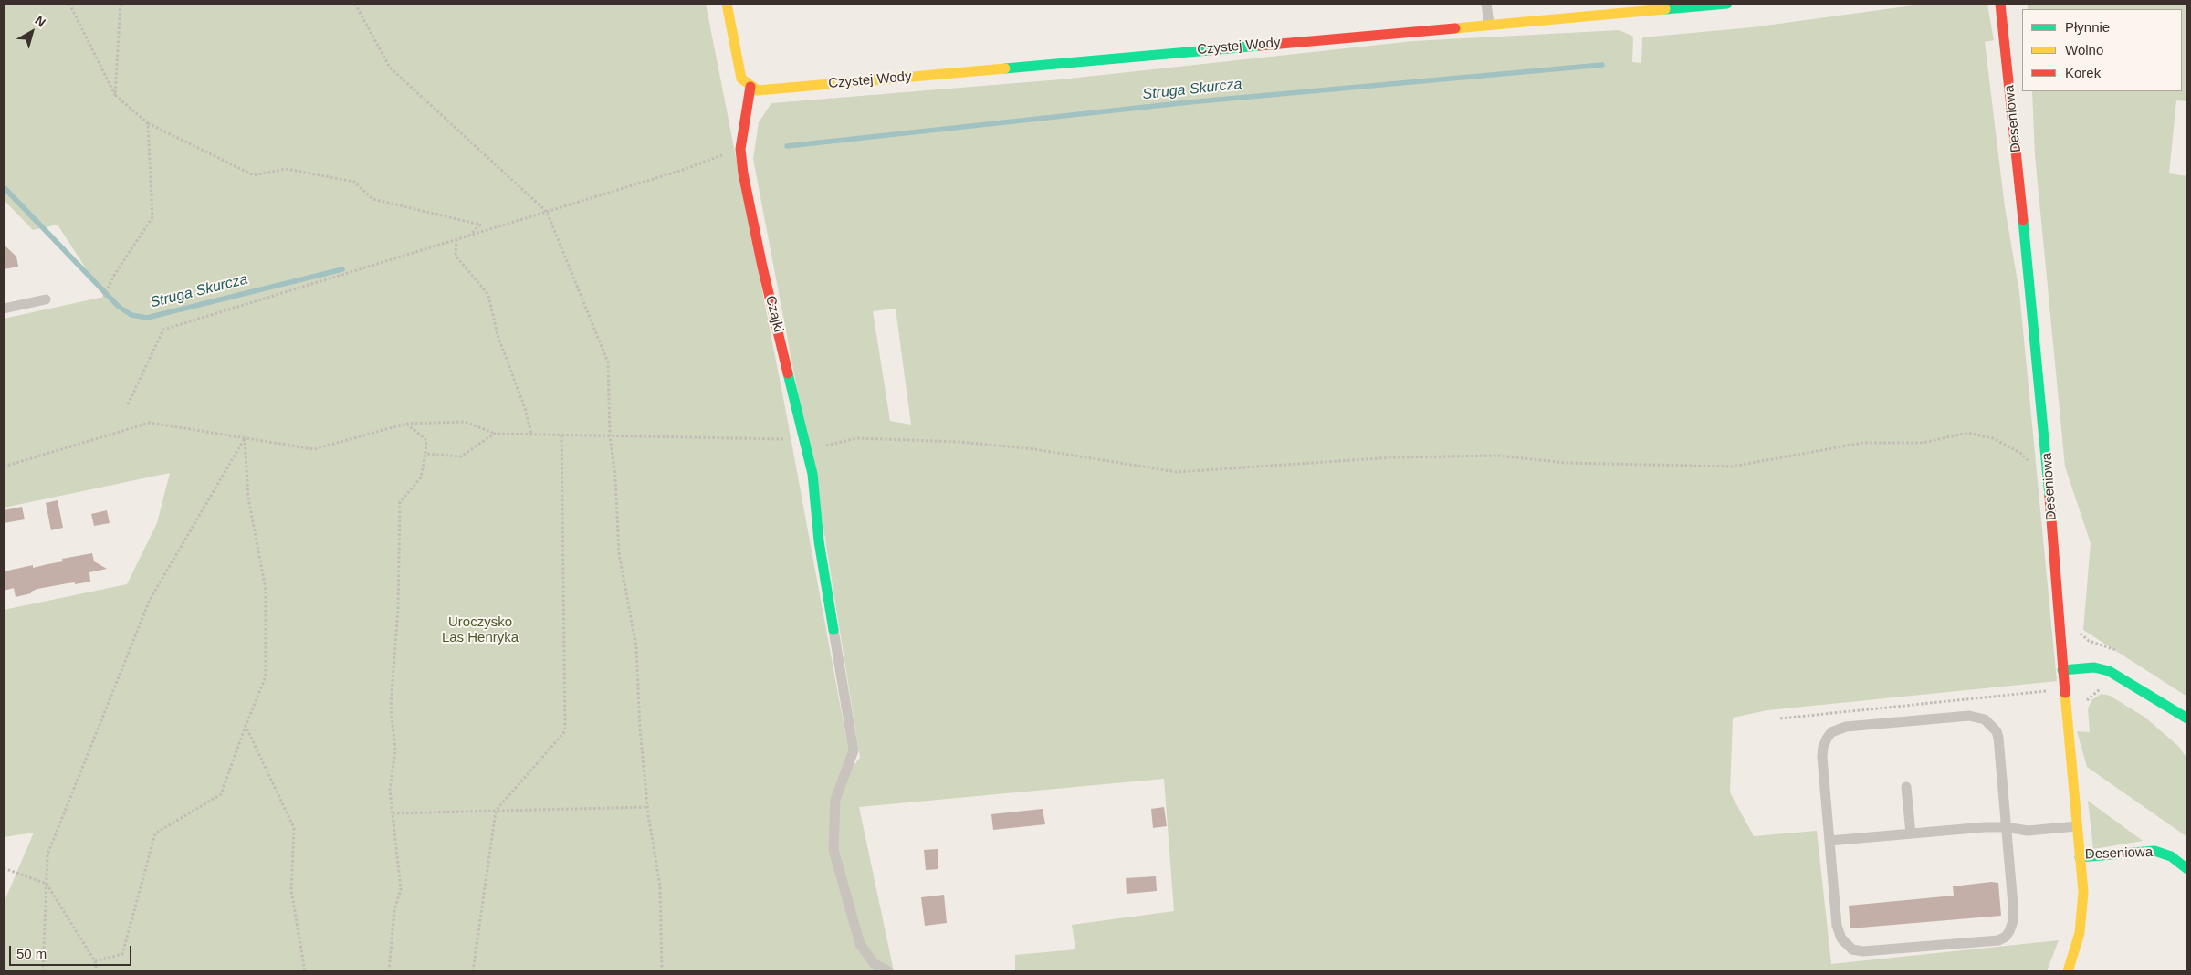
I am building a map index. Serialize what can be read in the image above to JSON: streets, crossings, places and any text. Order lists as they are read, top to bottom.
{
  "streets": {
    "street": ["Czystej Wody", "Deseniowa", "Czajki"]
  },
  "crossings": [
    ["Czystej Wody", "Czajki"]
  ],
  "water": ["Struga Skurcza"],
  "parks": ["Uroczysko Las Henryka"],
  "legend": ["Płynnie", "Wolno", "Korek"],
  "scale_bar": "50 m",
  "north": "top right"
}
